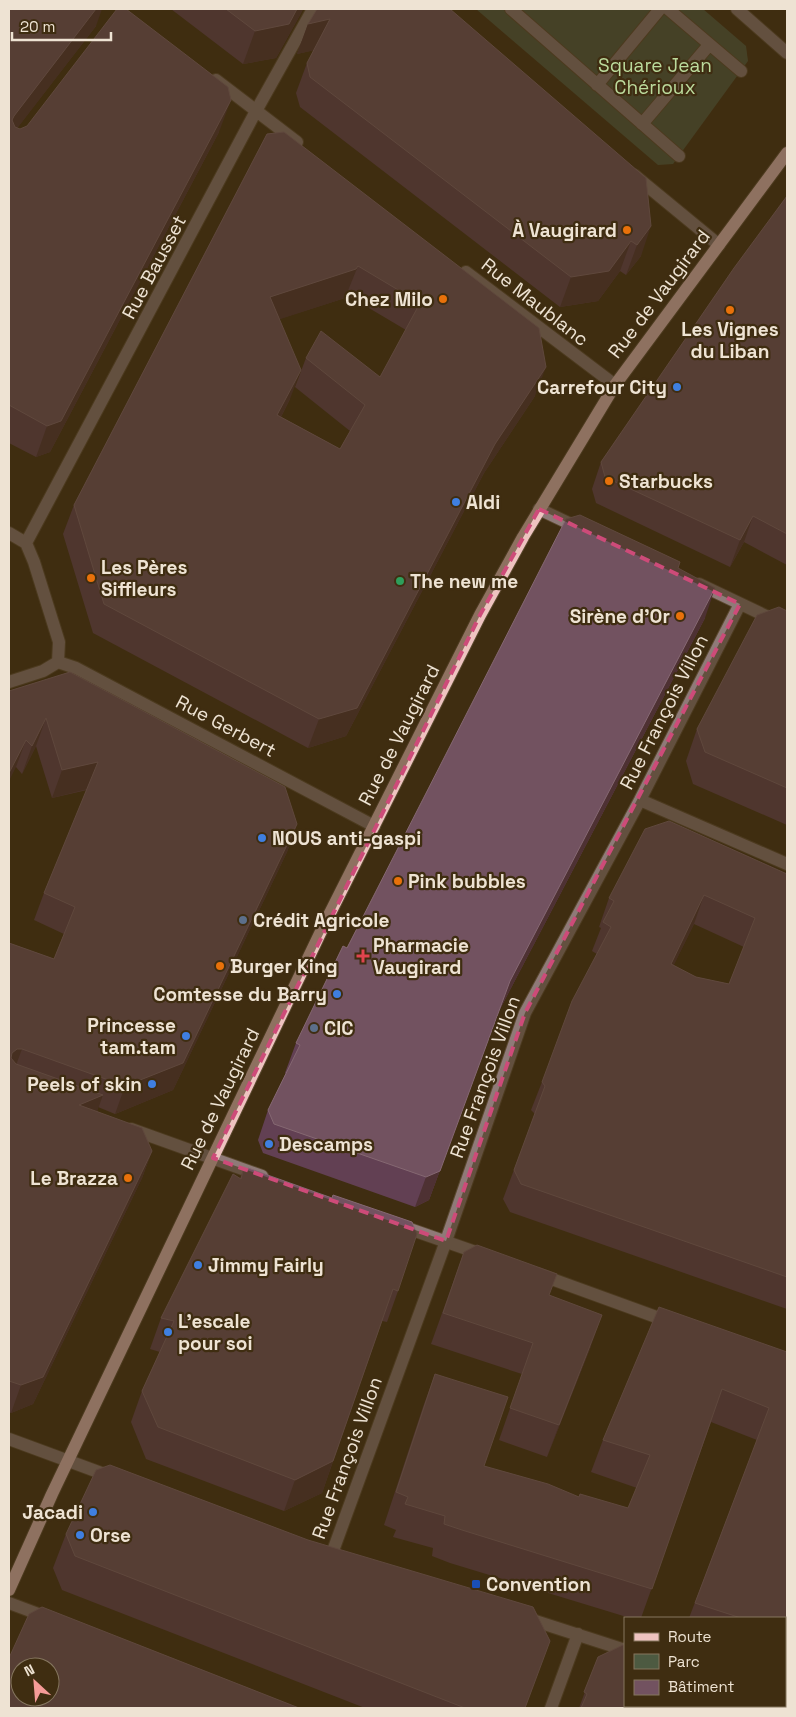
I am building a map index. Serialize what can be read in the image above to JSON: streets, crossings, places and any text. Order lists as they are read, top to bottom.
{
  "streets": {
    "main road": ["Rue de Vaugirard"],
    "street": [
      "Rue Bausset",
      "Rue Maublanc",
      "Rue François Villon",
      "Rue Gerbert"
    ]
  },
  "crossings": [
    ["Rue de Vaugirard", "Rue Maublanc"],
    ["Rue de Vaugirard", "Rue Gerbert"]
  ],
  "parks": ["Square Jean Chérioux"],
  "places": {
    "other": [
      "À Vaugirard",
      "Chez Milo",
      "Les Vignes du Liban",
      "Carrefour City",
      "Starbucks",
      "Aldi",
      "Les Pères Siffleurs",
      "The new me",
      "Sirène d'Or",
      "NOUS anti-gaspi",
      "Pink bubbles",
      "Crédit Agricole",
      "Burger King",
      "Comtesse du Barry",
      "CIC",
      "Princesse tam.tam",
      "Peels of skin",
      "Descamps",
      "Le Brazza",
      "Jimmy Fairly",
      "L'escale pour soi",
      "Jacadi",
      "Orse"
    ],
    "health": ["Pharmacie Vaugirard"],
    "transit": ["Convention"]
  },
  "legend": ["Route", "Parc", "Bâtiment"],
  "scale_bar": "20 m",
  "north": "top left"
}
